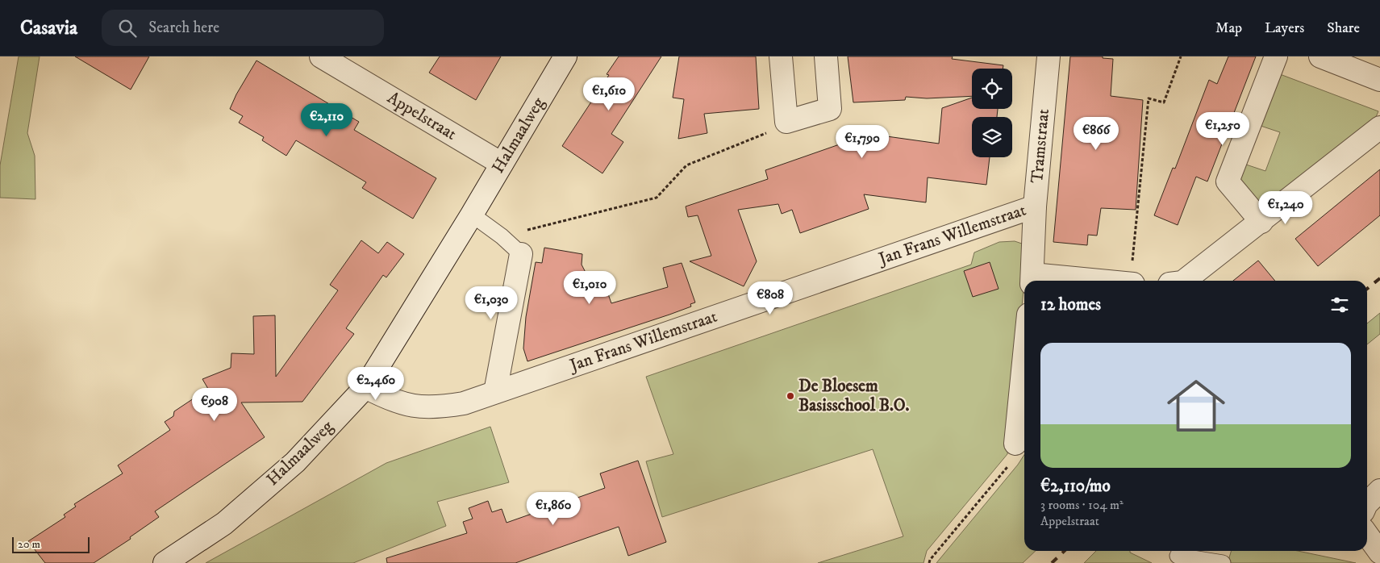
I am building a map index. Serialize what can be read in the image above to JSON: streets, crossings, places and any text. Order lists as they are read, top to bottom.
{
  "streets": {
    "street": [
      "Appelstraat",
      "Halmaalweg",
      "Tramstraat",
      "Jan Frans Willemstraat"
    ]
  },
  "crossings": [
    ["Appelstraat", "Halmaalweg"],
    ["Halmaalweg", "Jan Frans Willemstraat"],
    ["Tramstraat", "Jan Frans Willemstraat"]
  ],
  "places": ["De Bloesem Basisschool B.O."],
  "scale_bar": "20 m",
  "page": {
    "header": "Casavia",
    "search": "Search here",
    "nav": ["Map", "Layers", "Share"],
    "price": [
      "€1,610",
      "€2,110",
      "€1,250",
      "€866",
      "€1,790",
      "€1,240",
      "€1,010",
      "€808",
      "€1,030",
      "€2,460",
      "€908",
      "€1,860"
    ],
    "heading": "12 homes",
    "list": [
      {
        "name": "€2,110/mo",
        "note": "3 rooms · 104 m² · Appelstraat"
      }
    ],
    "scale": "20 m"
  }
}
